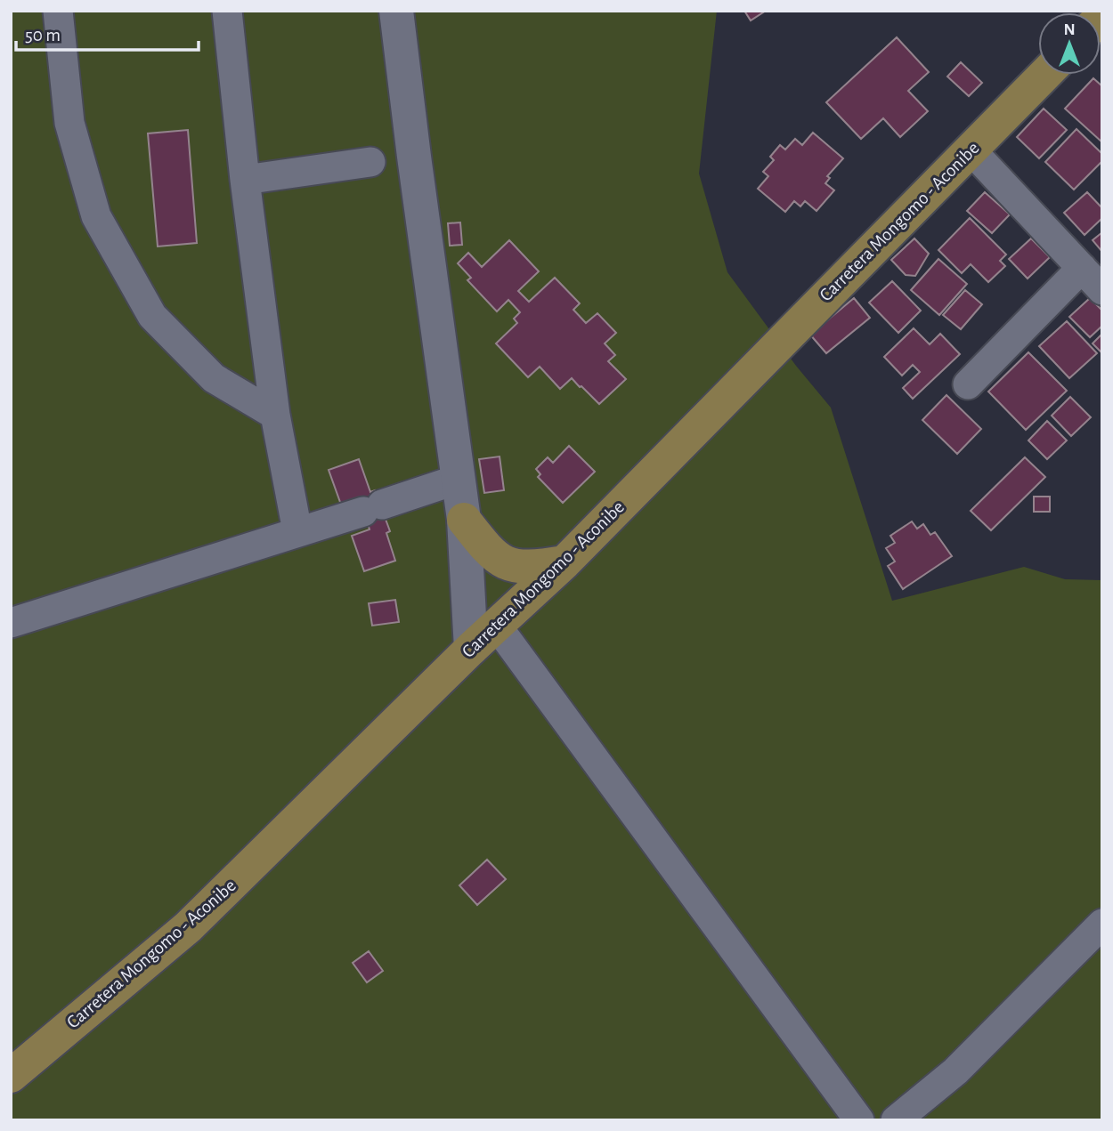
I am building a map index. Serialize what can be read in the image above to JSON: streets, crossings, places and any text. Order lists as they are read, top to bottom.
{
  "streets": {
    "main road": ["Carretera Mongomo - Aconibe"]
  },
  "scale_bar": "50 m",
  "north": "top"
}
